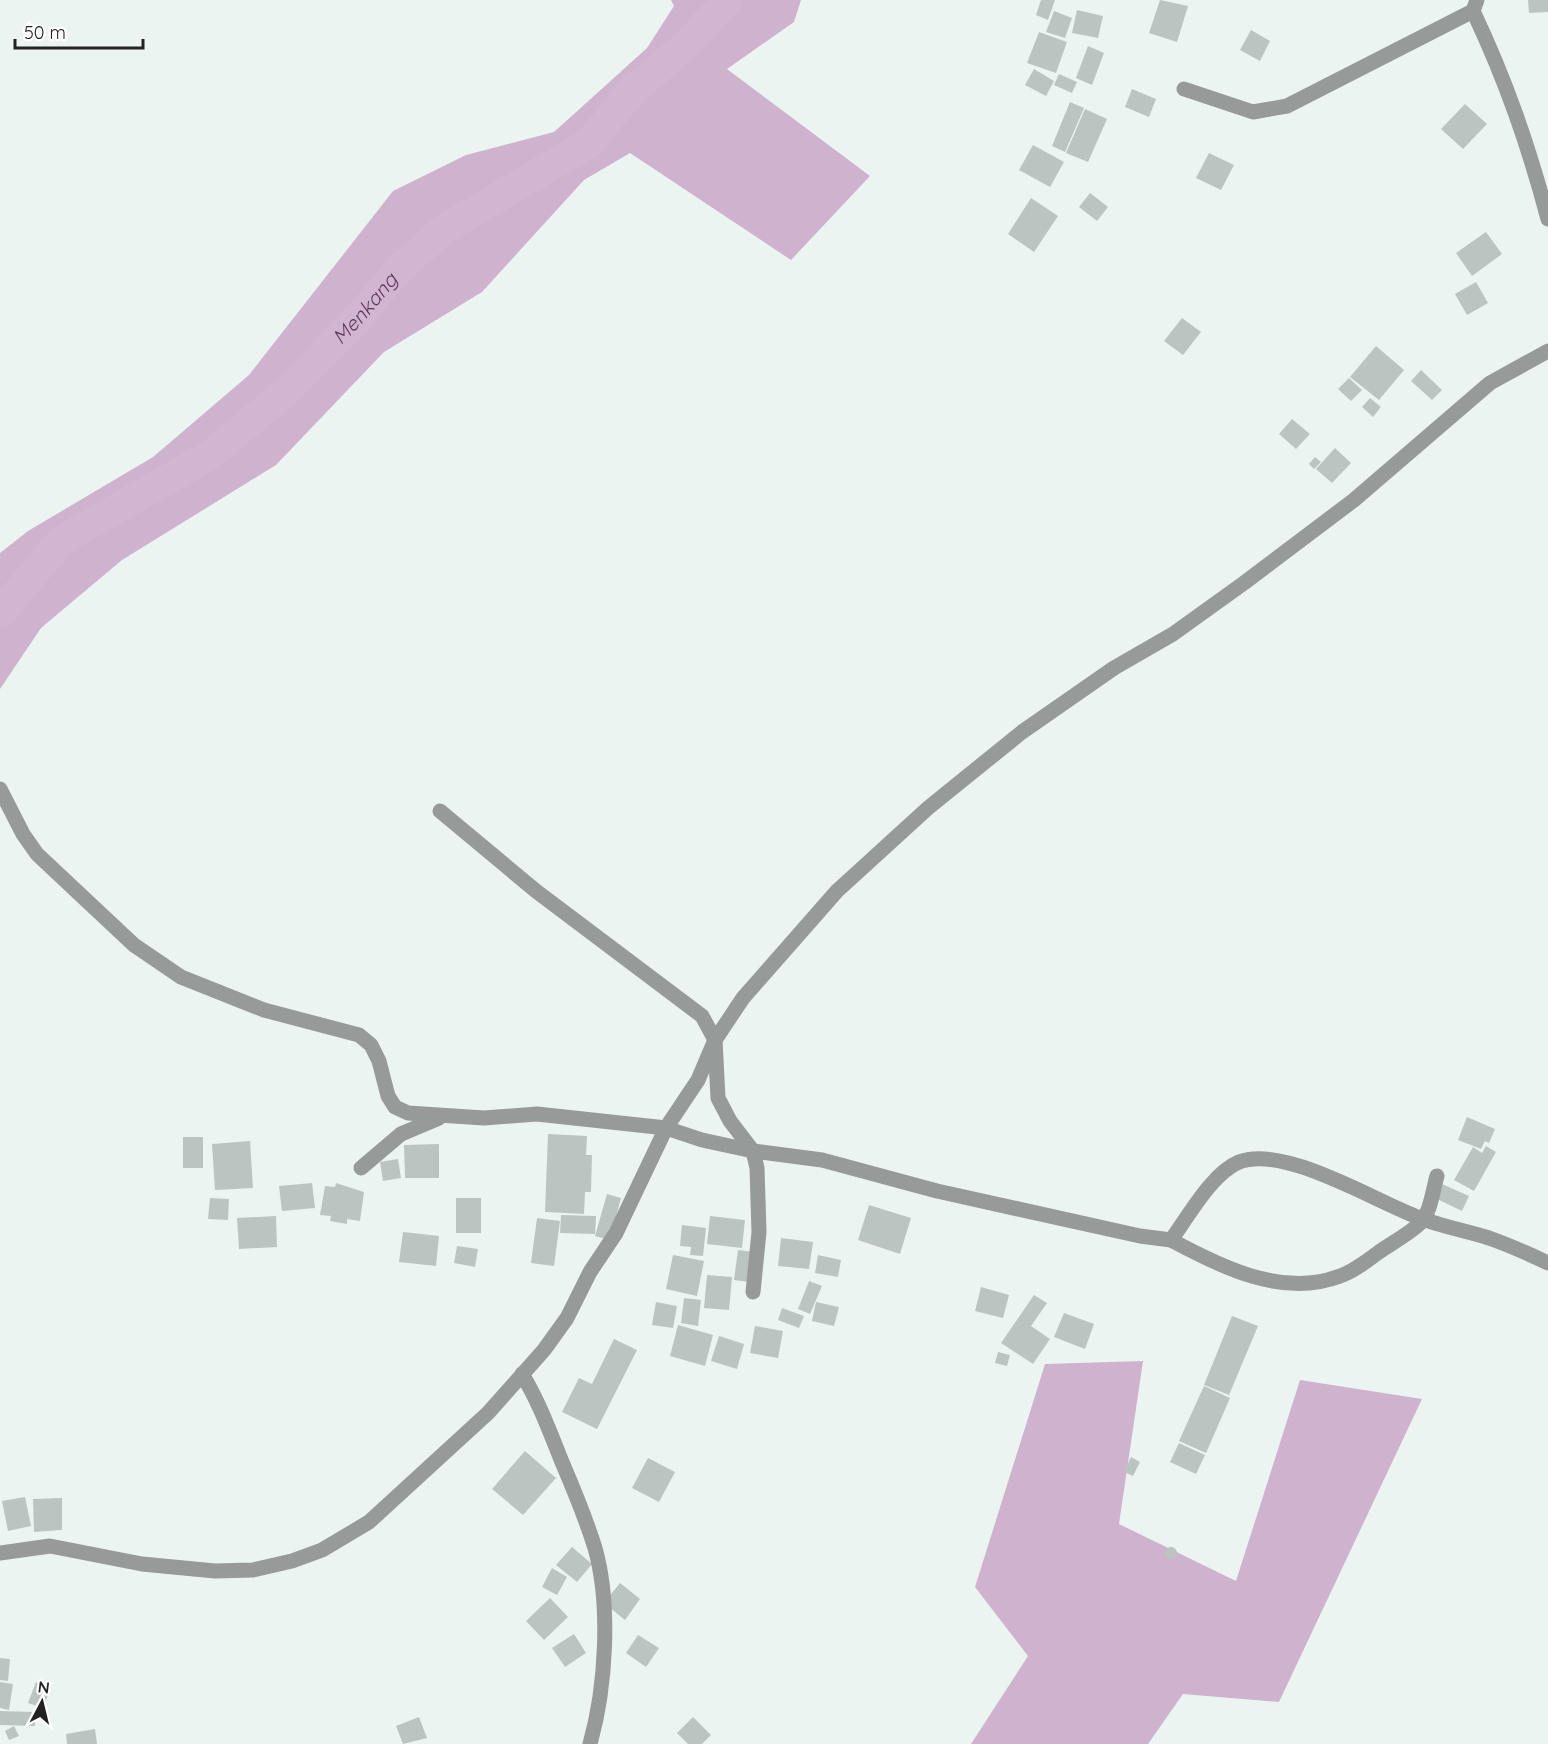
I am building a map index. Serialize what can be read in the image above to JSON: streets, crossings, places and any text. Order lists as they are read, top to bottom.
{
  "water": ["Menkang"],
  "scale_bar": "50 m",
  "north": "top"
}
